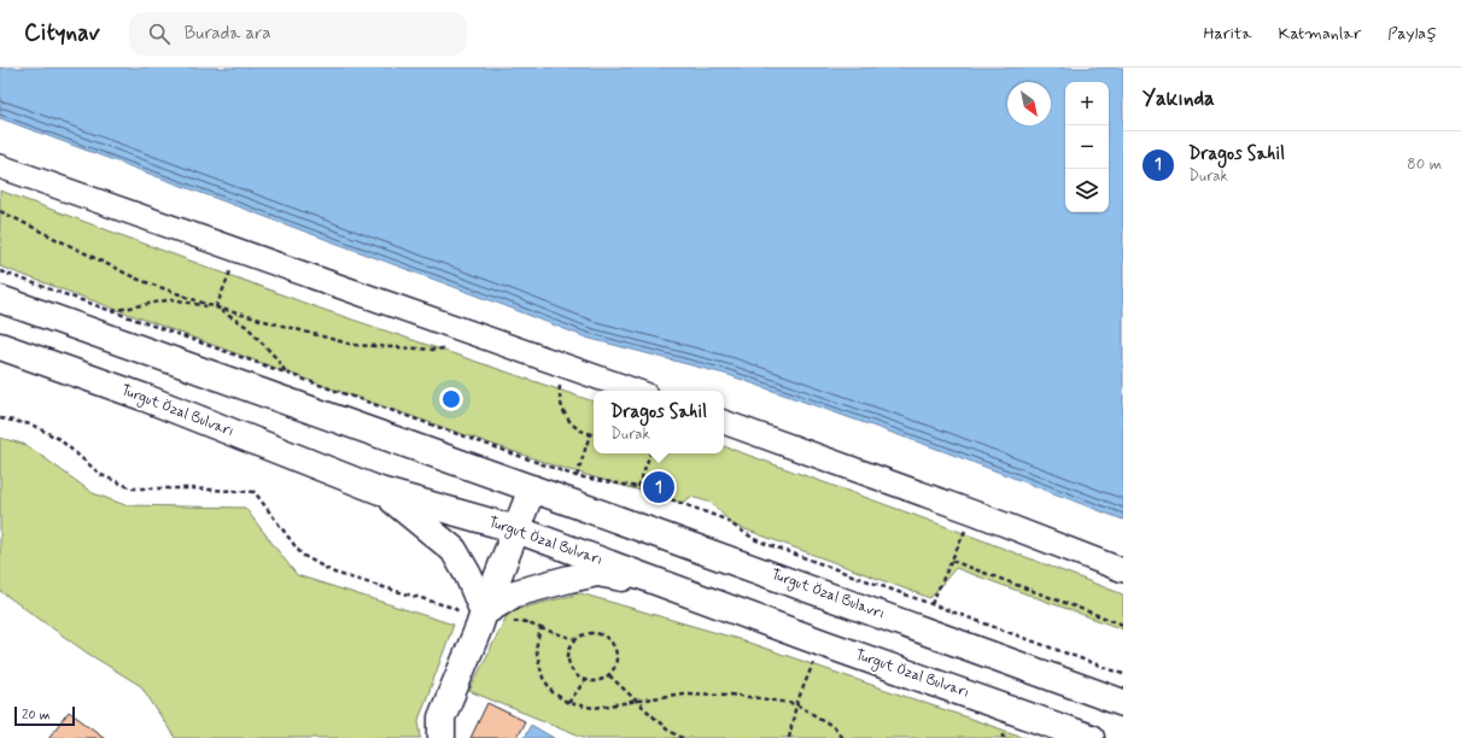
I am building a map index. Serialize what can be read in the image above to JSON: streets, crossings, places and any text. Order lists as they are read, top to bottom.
{
  "streets": {
    "main road": ["Turgut Özal Bulvarı", "Turgut Özal Bulavrı"]
  },
  "scale_bar": "20 m",
  "north": "bottom right",
  "page": {
    "header": "Citynav",
    "search": "Burada ara",
    "nav": ["Harita", "Katmanlar", "Paylaş"],
    "heading": "Yakında",
    "map_buttons": ["+", "−"],
    "list": [
      {
        "mark": "1",
        "name": "Dragos Sahil",
        "note": "Durak",
        "value": "80 m"
      }
    ],
    "popup": ["Dragos Sahil", "Durak"],
    "pins": "1",
    "scale": "20 m"
  }
}
